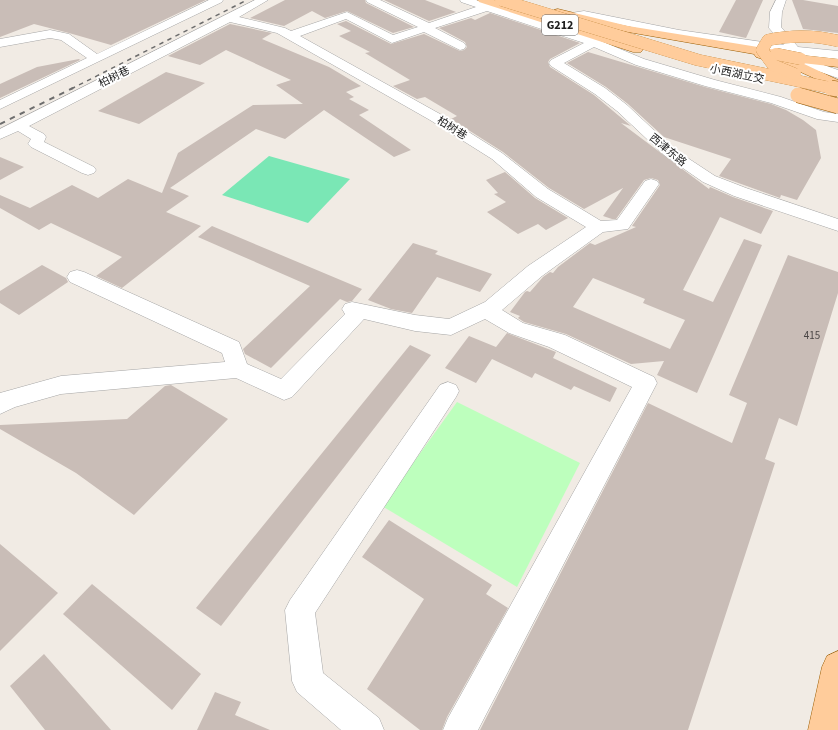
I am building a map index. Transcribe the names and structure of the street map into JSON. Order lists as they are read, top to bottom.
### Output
{
  "streets": {
    "main road": ["G212", "小西湖立交"],
    "street": ["柏树巷", "西津东路"]
  },
  "crossings": [
    ["G212", "小西湖立交"]
  ],
  "house_numbers": ["415"]
}
